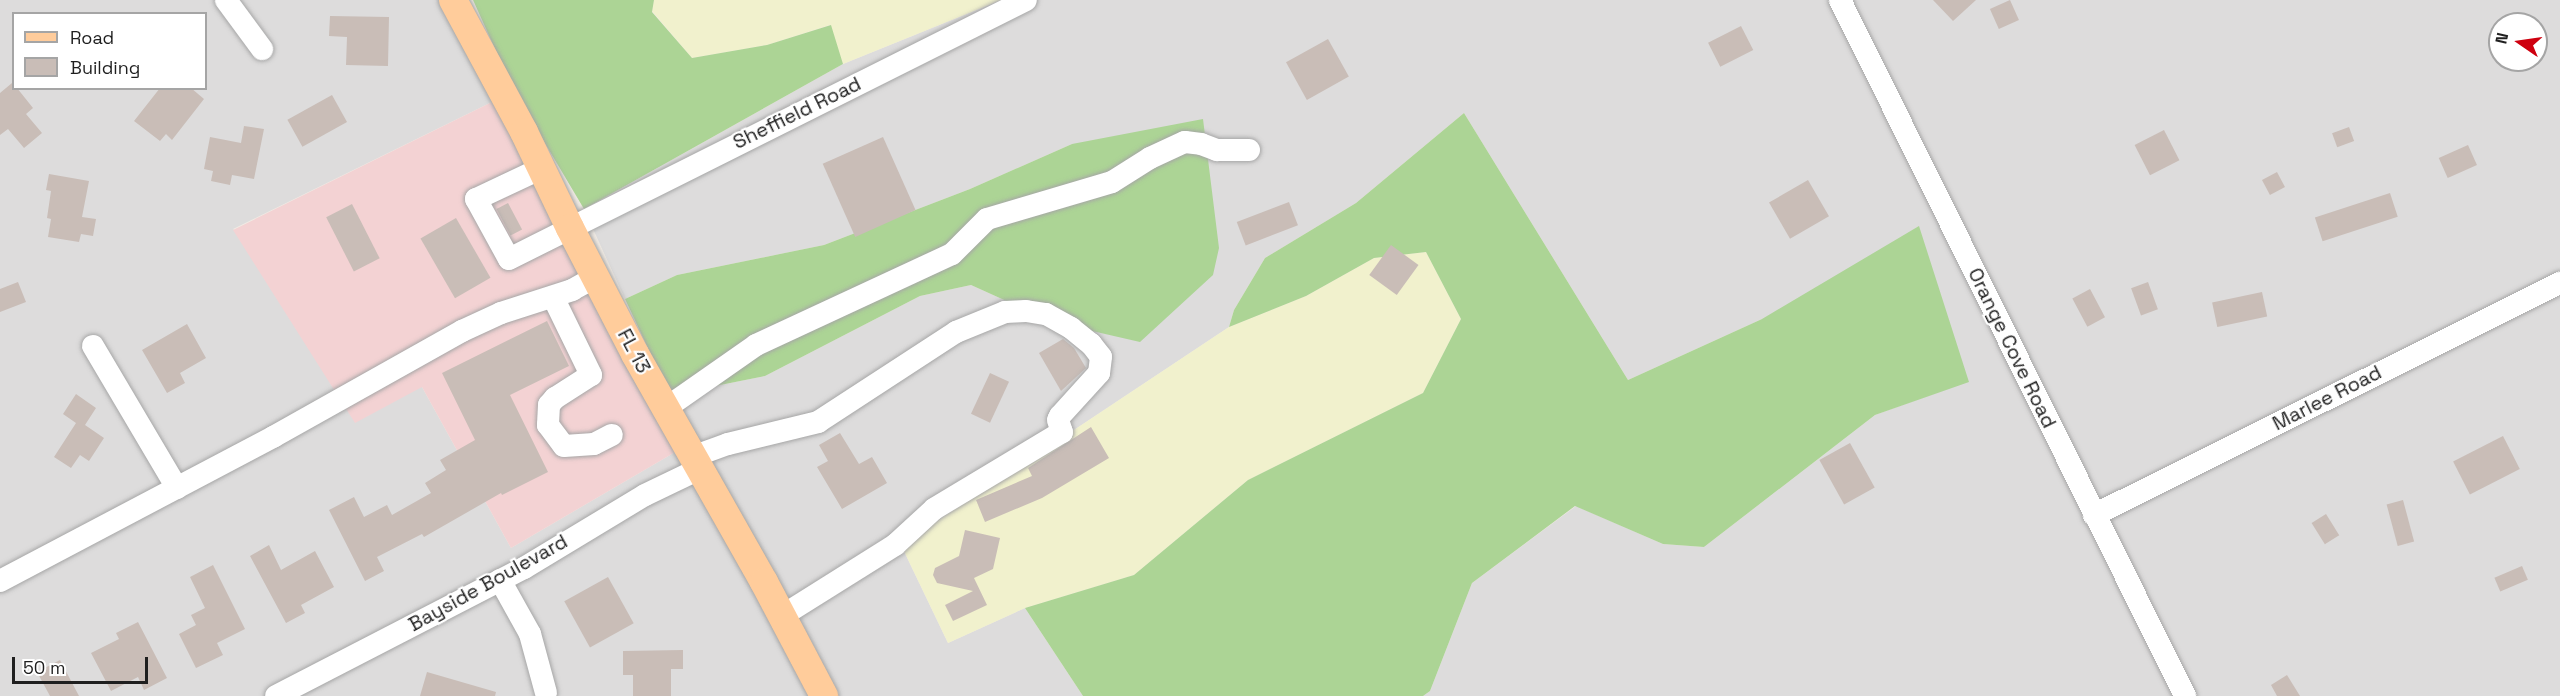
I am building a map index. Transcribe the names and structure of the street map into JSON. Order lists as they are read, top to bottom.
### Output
{
  "streets": {
    "main road": ["FL 13"],
    "street": [
      "Sheffield Road",
      "Orange Cove Road",
      "Marlee Road",
      "Bayside Boulevard"
    ]
  },
  "crossings": [
    ["Sheffield Road", "FL 13"],
    ["Orange Cove Road", "Marlee Road"],
    ["FL 13", "Bayside Boulevard"]
  ],
  "legend": ["Road", "Building"],
  "scale_bar": "50 m",
  "north": "left"
}
